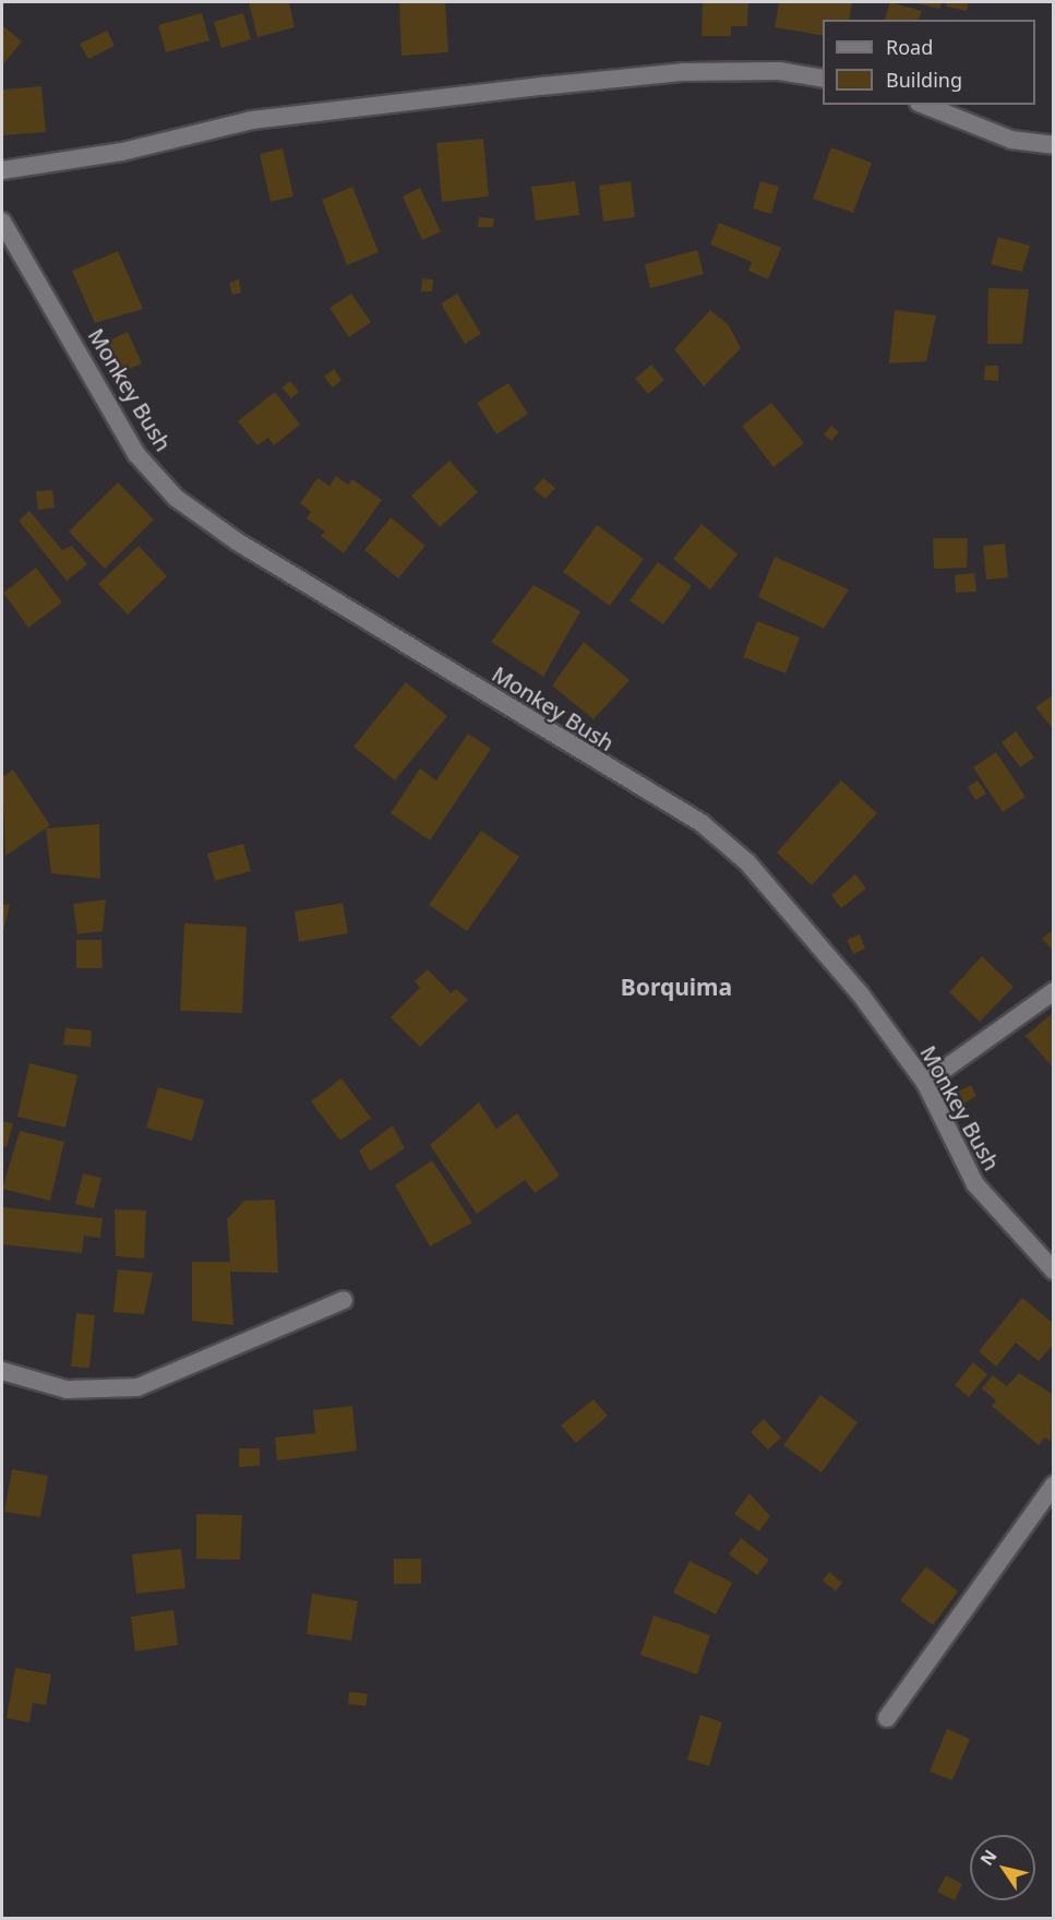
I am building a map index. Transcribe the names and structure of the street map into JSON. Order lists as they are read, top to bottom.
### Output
{
  "streets": {
    "street": ["Monkey Bush"]
  },
  "districts": ["Borquima"],
  "legend": ["Road", "Building"],
  "north": "top left"
}
